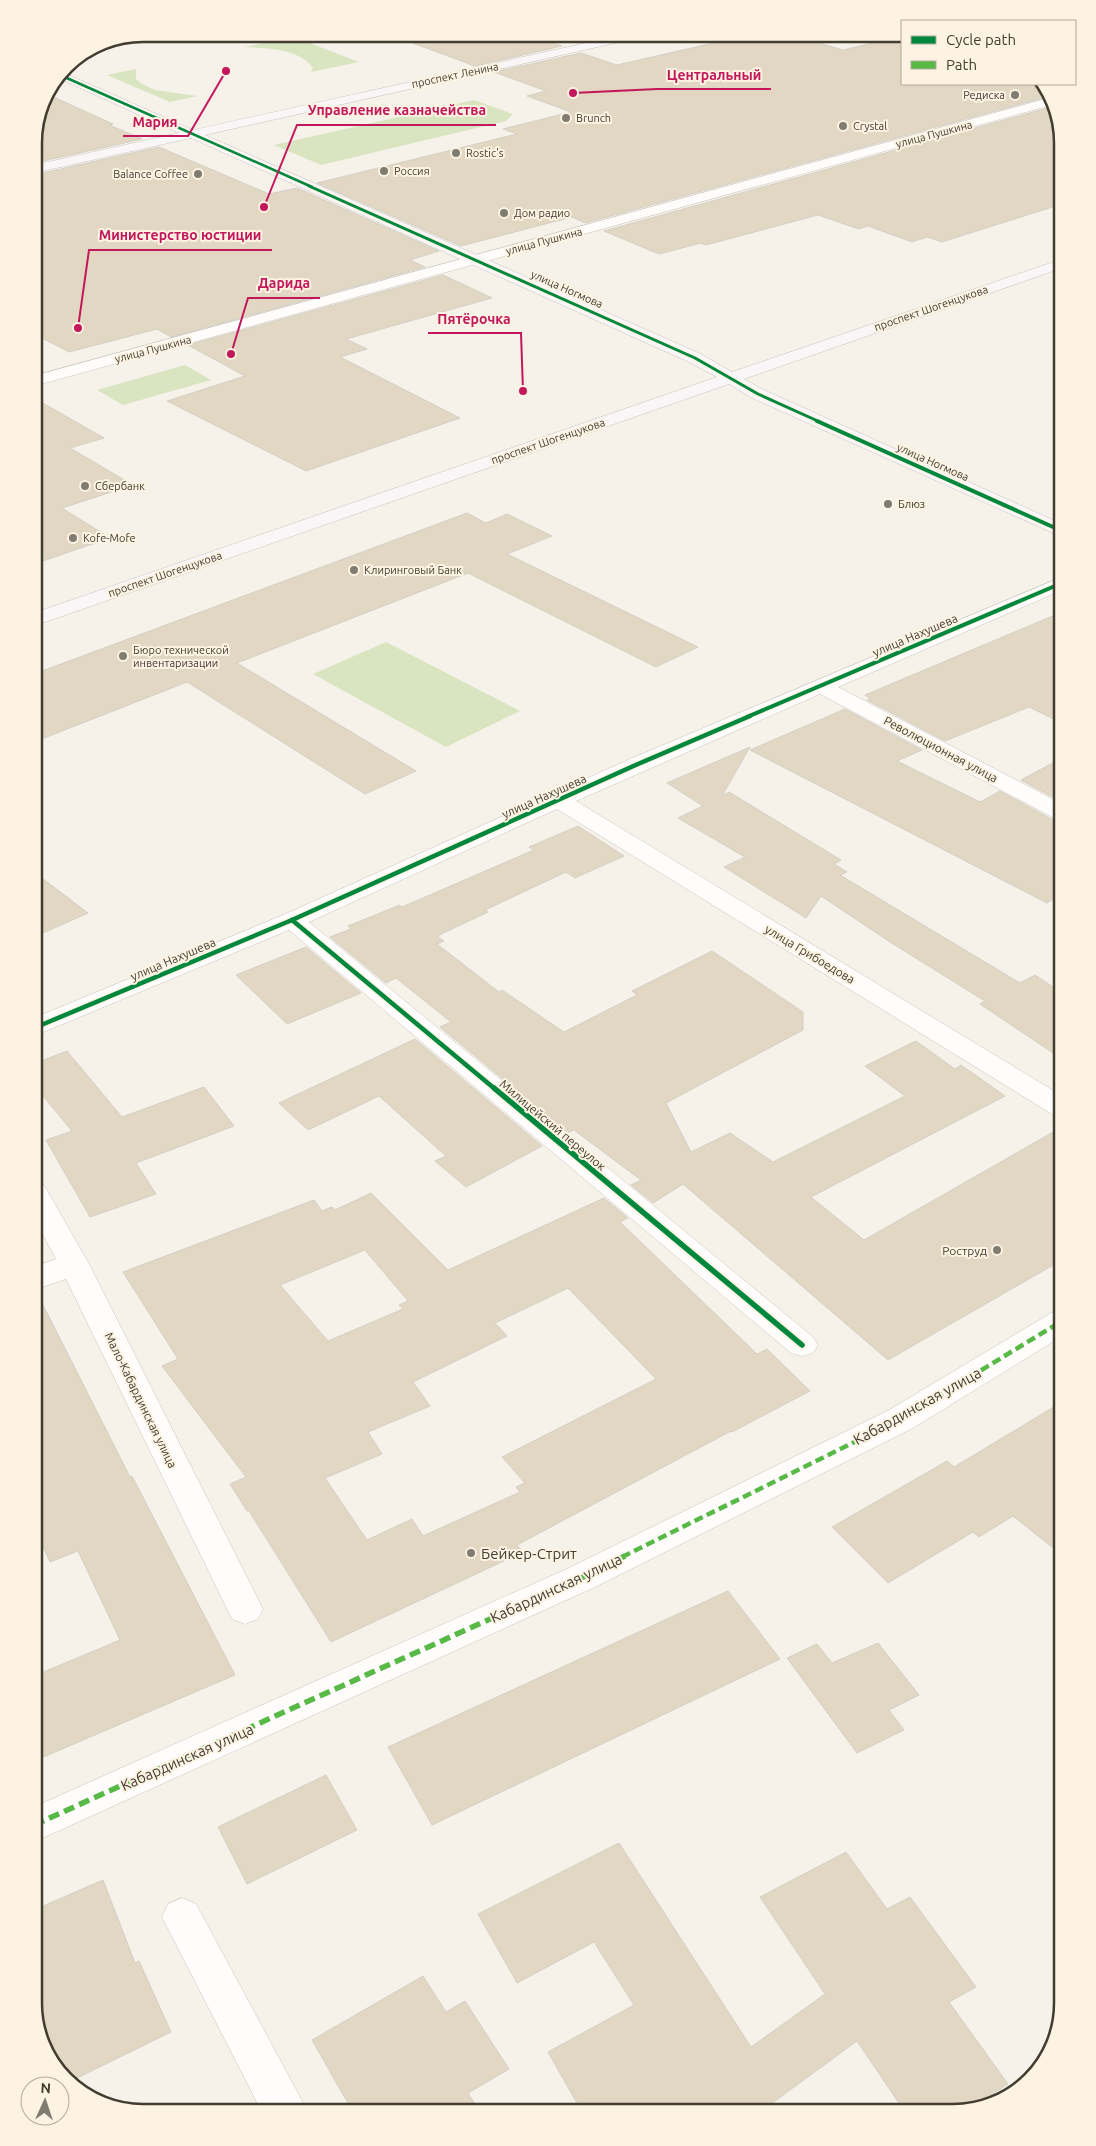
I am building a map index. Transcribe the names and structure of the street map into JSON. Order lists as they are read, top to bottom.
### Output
{
  "streets": {
    "main road": ["проспект Ленина", "улица Ногмова", "проспект Шогенцукова"],
    "street": [
      "улица Пушкина",
      "улица Нахушева",
      "Революционная улица",
      "улица Грибоедова",
      "Милицейский переулок",
      "Мало-Кабардинская улица",
      "Кабардинская улица"
    ]
  },
  "crossings": [
    ["проспект Ленина", "улица Ногмова"],
    ["улица Пушкина", "улица Ногмова"],
    ["улица Ногмова", "проспект Шогенцукова"],
    ["улица Нахушева", "Революционная улица"],
    ["улица Нахушева", "улица Грибоедова"],
    ["улица Нахушева", "Милицейский переулок"]
  ],
  "places": [
    "Мария",
    "Центральный",
    "Редиска",
    "Brunch",
    "Crystal",
    "Rostic's",
    "Россия",
    "Balance Coffee",
    "Управление казначейства",
    "Дом радио",
    "Министерство юстиции",
    "Дарида",
    "Пятёрочка",
    "Сбербанк",
    "Блюз",
    "Kofe-Mofe",
    "Клиринговый Банк",
    "Бюро технической инвентаризации",
    "Роструд",
    "Бейкер-Стрит"
  ],
  "legend": ["Cycle path", "Path"],
  "north": "top"
}
